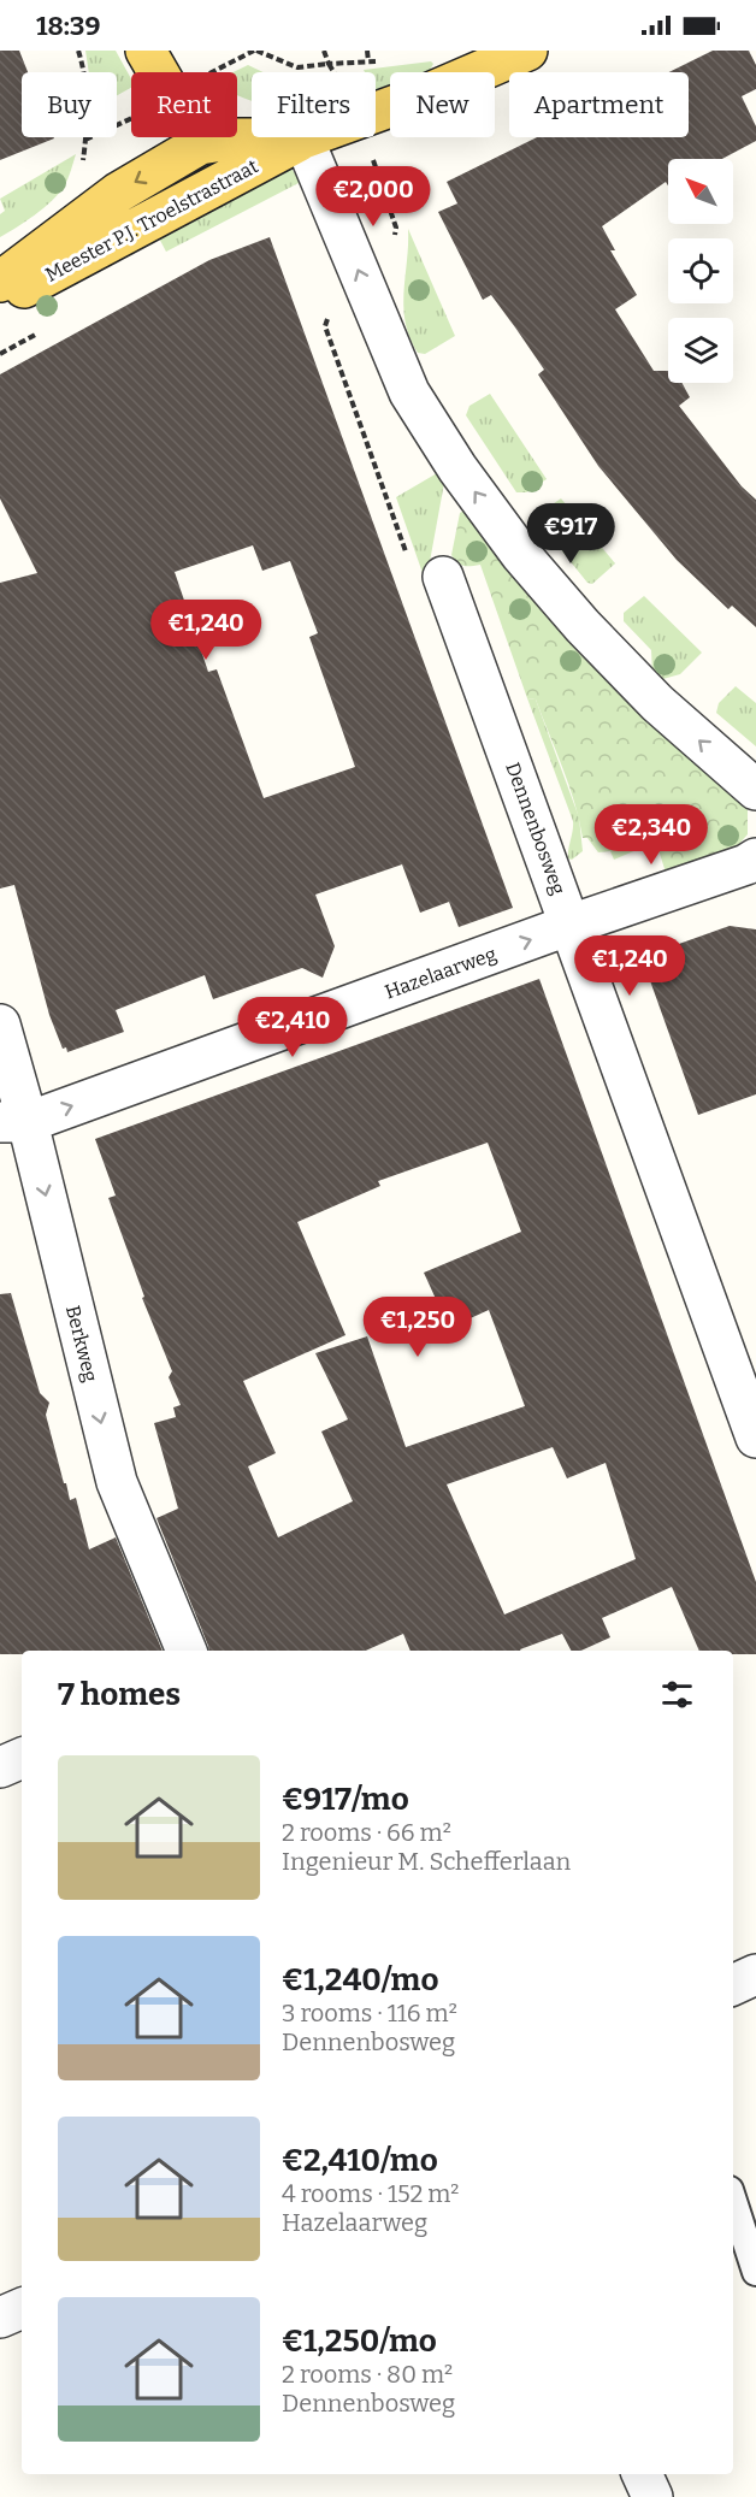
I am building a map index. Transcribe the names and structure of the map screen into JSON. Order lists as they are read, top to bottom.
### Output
{
  "streets": {
    "main road": ["Meester P.J. Troelstrastraat"],
    "street": ["Dennenbosweg", "Hazelaarweg", "Berkweg"]
  },
  "crossings": [
    ["Dennenbosweg", "Hazelaarweg"],
    ["Hazelaarweg", "Berkweg"]
  ],
  "one_way": ["Hazelaarweg", "Berkweg"],
  "north": "top left",
  "page": {
    "status": "18:39",
    "chip": [
      "Buy",
      "Rent",
      "Filters",
      "New",
      "Apartment"
    ],
    "price": [
      "€2,000",
      "€917",
      "€1,240",
      "€2,340",
      "€1,240",
      "€2,410",
      "€1,250"
    ],
    "heading": "7 homes",
    "list": [
      {
        "name": "€917/mo",
        "note": "2 rooms · 66 m² · Ingenieur M. Schefferlaan"
      },
      {
        "name": "€1,240/mo",
        "note": "3 rooms · 116 m² · Dennenbosweg"
      },
      {
        "name": "€2,410/mo",
        "note": "4 rooms · 152 m² · Hazelaarweg"
      },
      {
        "name": "€1,250/mo",
        "note": "2 rooms · 80 m² · Dennenbosweg"
      }
    ]
  }
}
